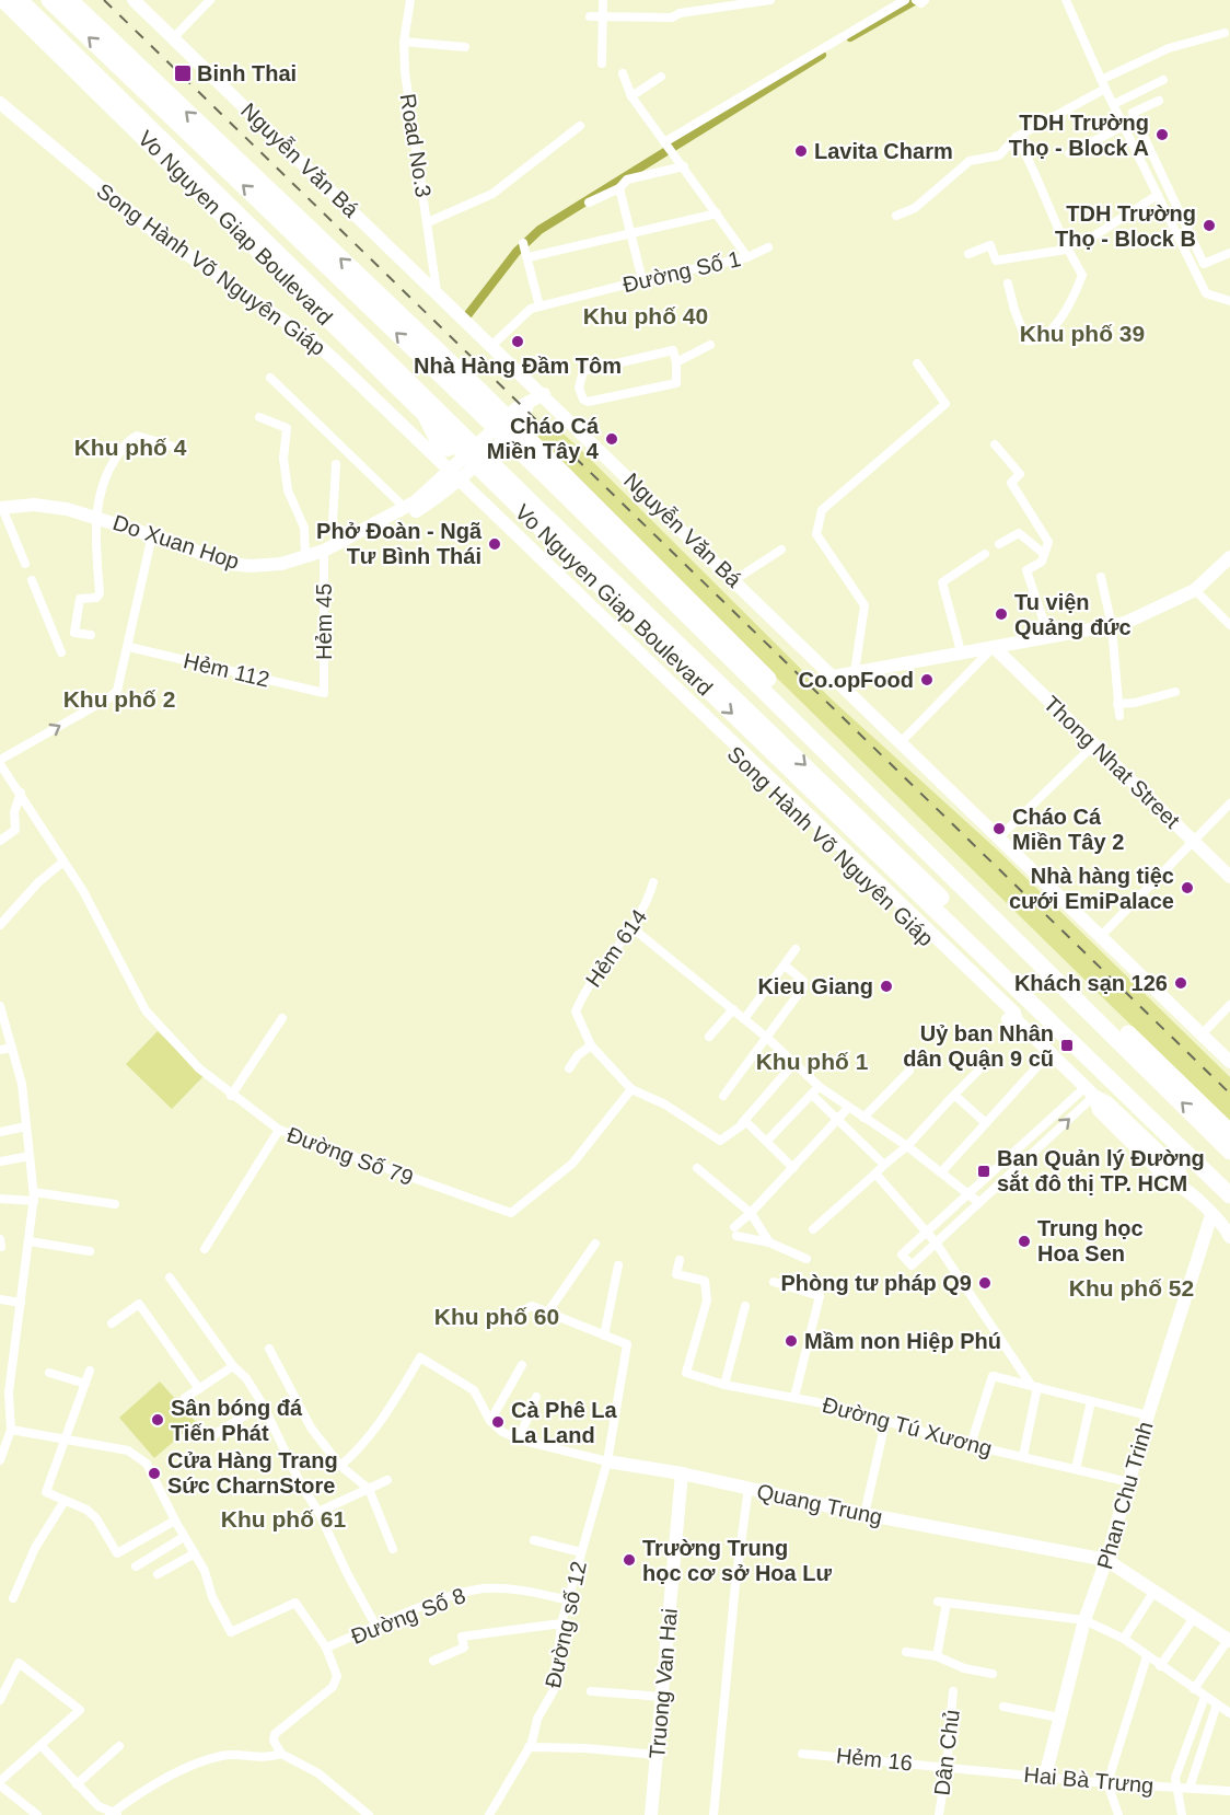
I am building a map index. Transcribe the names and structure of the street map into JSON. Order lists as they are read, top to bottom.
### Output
{
  "streets": {
    "highway": ["Vo Nguyen Giap Boulevard"],
    "main road": [
      "Nguyễn Văn Bá",
      "Song Hành Võ Nguyên Giáp",
      "Do Xuan Hop",
      "Thong Nhat Street",
      "Phan Chu Trinh",
      "Quang Trung",
      "Truong Van Hai"
    ],
    "street": [
      "Road No.3",
      "Đường Số 1",
      "Hẻm 45",
      "Hẻm 112",
      "Hẻm 614",
      "Đường Số 79",
      "Đường Tú Xương",
      "Đường Số 8",
      "Đường số 12",
      "Dân Chủ",
      "Hẻm 16",
      "Hai Bà Trưng"
    ]
  },
  "crossings": [
    ["Road No.3", "Nguyễn Văn Bá"],
    ["Nguyễn Văn Bá", "Đường Số 1"],
    ["Nguyễn Văn Bá", "Do Xuan Hop"],
    ["Vo Nguyen Giap Boulevard", "Do Xuan Hop"],
    ["Song Hành Võ Nguyên Giáp", "Do Xuan Hop"],
    ["Song Hành Võ Nguyên Giáp", "Phan Chu Trinh"],
    ["Do Xuan Hop", "Hẻm 45"],
    ["Hẻm 45", "Hẻm 112"],
    ["Đường Tú Xương", "Phan Chu Trinh"],
    ["Phan Chu Trinh", "Quang Trung"],
    ["Phan Chu Trinh", "Hai Bà Trưng"],
    ["Quang Trung", "Đường số 12"],
    ["Quang Trung", "Truong Van Hai"],
    ["Đường Số 8", "Đường số 12"],
    ["Dân Chủ", "Hẻm 16"],
    ["Dân Chủ", "Hai Bà Trưng"],
    ["Hẻm 16", "Hai Bà Trưng"]
  ],
  "districts": [
    "Khu phố 40",
    "Khu phố 39",
    "Khu phố 4",
    "Khu phố 2",
    "Khu phố 1",
    "Khu phố 52",
    "Khu phố 60",
    "Khu phố 61"
  ],
  "places": {
    "transit": ["Binh Thai", "Uỷ ban Nhân dân Quận 9 cũ", "Ban Quản lý Đường sắt đô thị TP. HCM"],
    "other": [
      "TDH Trường Thọ - Block A",
      "Lavita Charm",
      "TDH Trường Thọ - Block B",
      "Nhà Hàng Đầm Tôm",
      "Cháo Cá Miền Tây 4",
      "Phở Đoàn - Ngã Tư Bình Thái",
      "Tu viện Quảng đức",
      "Co.opFood",
      "Cháo Cá Miền Tây 2",
      "Nhà hàng tiệc cưới EmiPalace",
      "Khách sạn 126",
      "Kieu Giang",
      "Trung học Hoa Sen",
      "Phòng tư pháp Q9",
      "Mầm non Hiệp Phú",
      "Sân bóng đá Tiến Phát",
      "Cà Phê La La Land",
      "Cửa Hàng Trang Sức CharnStore",
      "Trường Trung học cơ sở Hoa Lư"
    ]
  }
}
